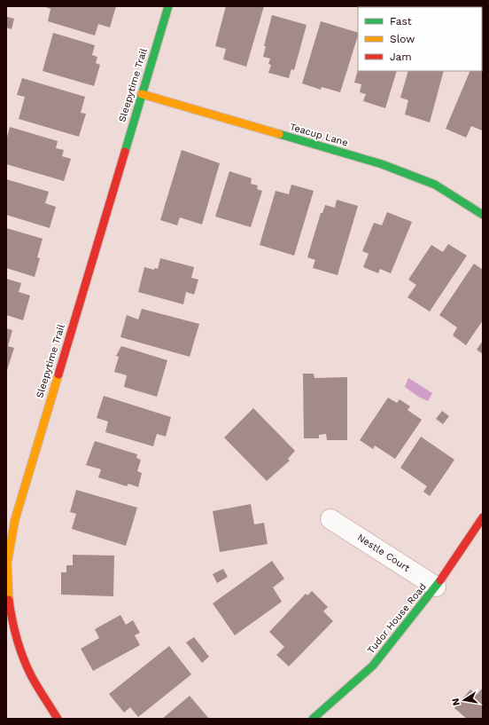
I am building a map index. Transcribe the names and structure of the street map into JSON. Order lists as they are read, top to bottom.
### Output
{
  "streets": {
    "street": [
      "Sleepytime Trail",
      "Teacup Lane",
      "Nestle Court",
      "Tudor House Road"
    ]
  },
  "crossings": [
    ["Sleepytime Trail", "Teacup Lane"],
    ["Nestle Court", "Tudor House Road"]
  ],
  "legend": ["Fast", "Slow", "Jam"],
  "north": "left"
}
